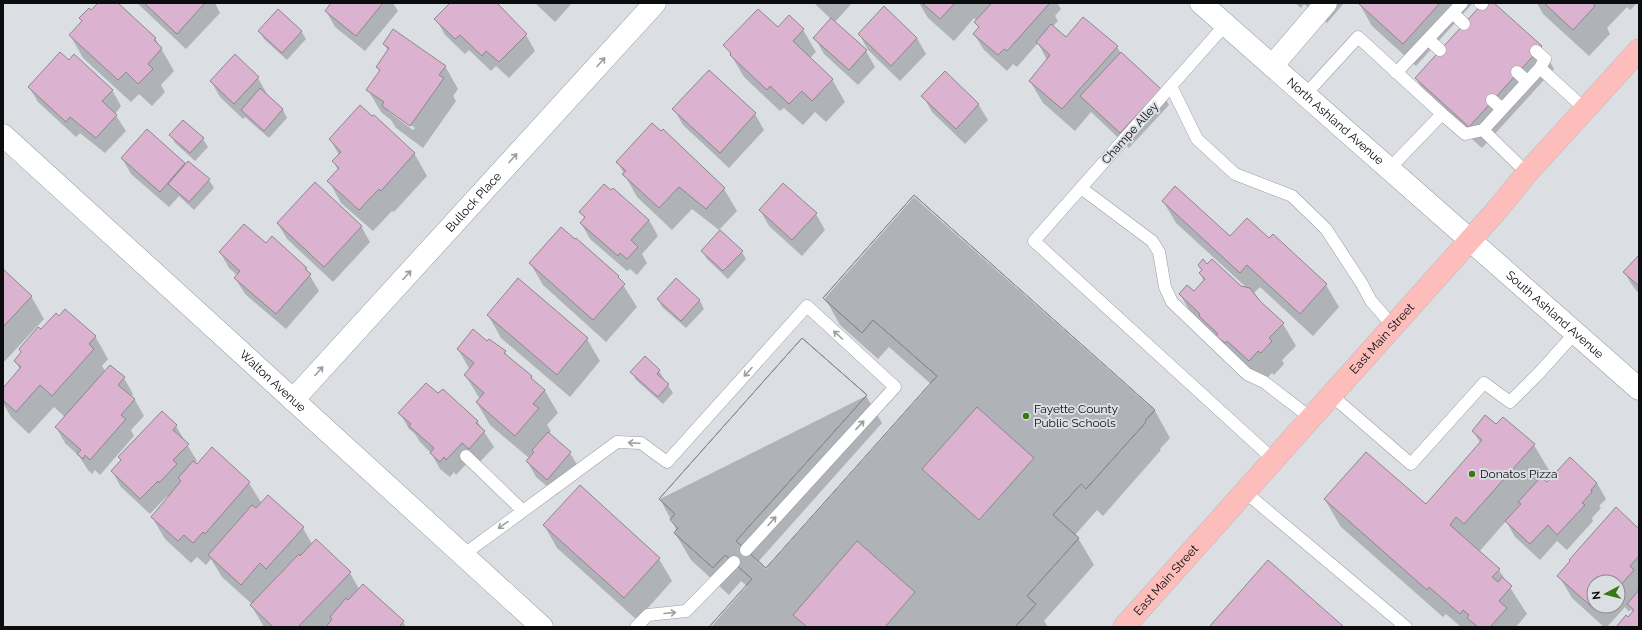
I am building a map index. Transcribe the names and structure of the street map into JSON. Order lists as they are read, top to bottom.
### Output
{
  "streets": {
    "main road": ["East Main Street"],
    "street": [
      "North Ashland Avenue",
      "Bullock Place",
      "South Ashland Avenue",
      "Walton Avenue"
    ],
    "lane": ["Champe Alley"]
  },
  "crossings": [
    ["North Ashland Avenue", "Champe Alley"],
    ["North Ashland Avenue", "South Ashland Avenue"],
    ["North Ashland Avenue", "East Main Street"],
    ["Champe Alley", "East Main Street"],
    ["Bullock Place", "Walton Avenue"],
    ["South Ashland Avenue", "East Main Street"]
  ],
  "one_way": ["Bullock Place"],
  "places": ["Fayette County Public Schools", "Donatos Pizza"],
  "north": "left"
}
